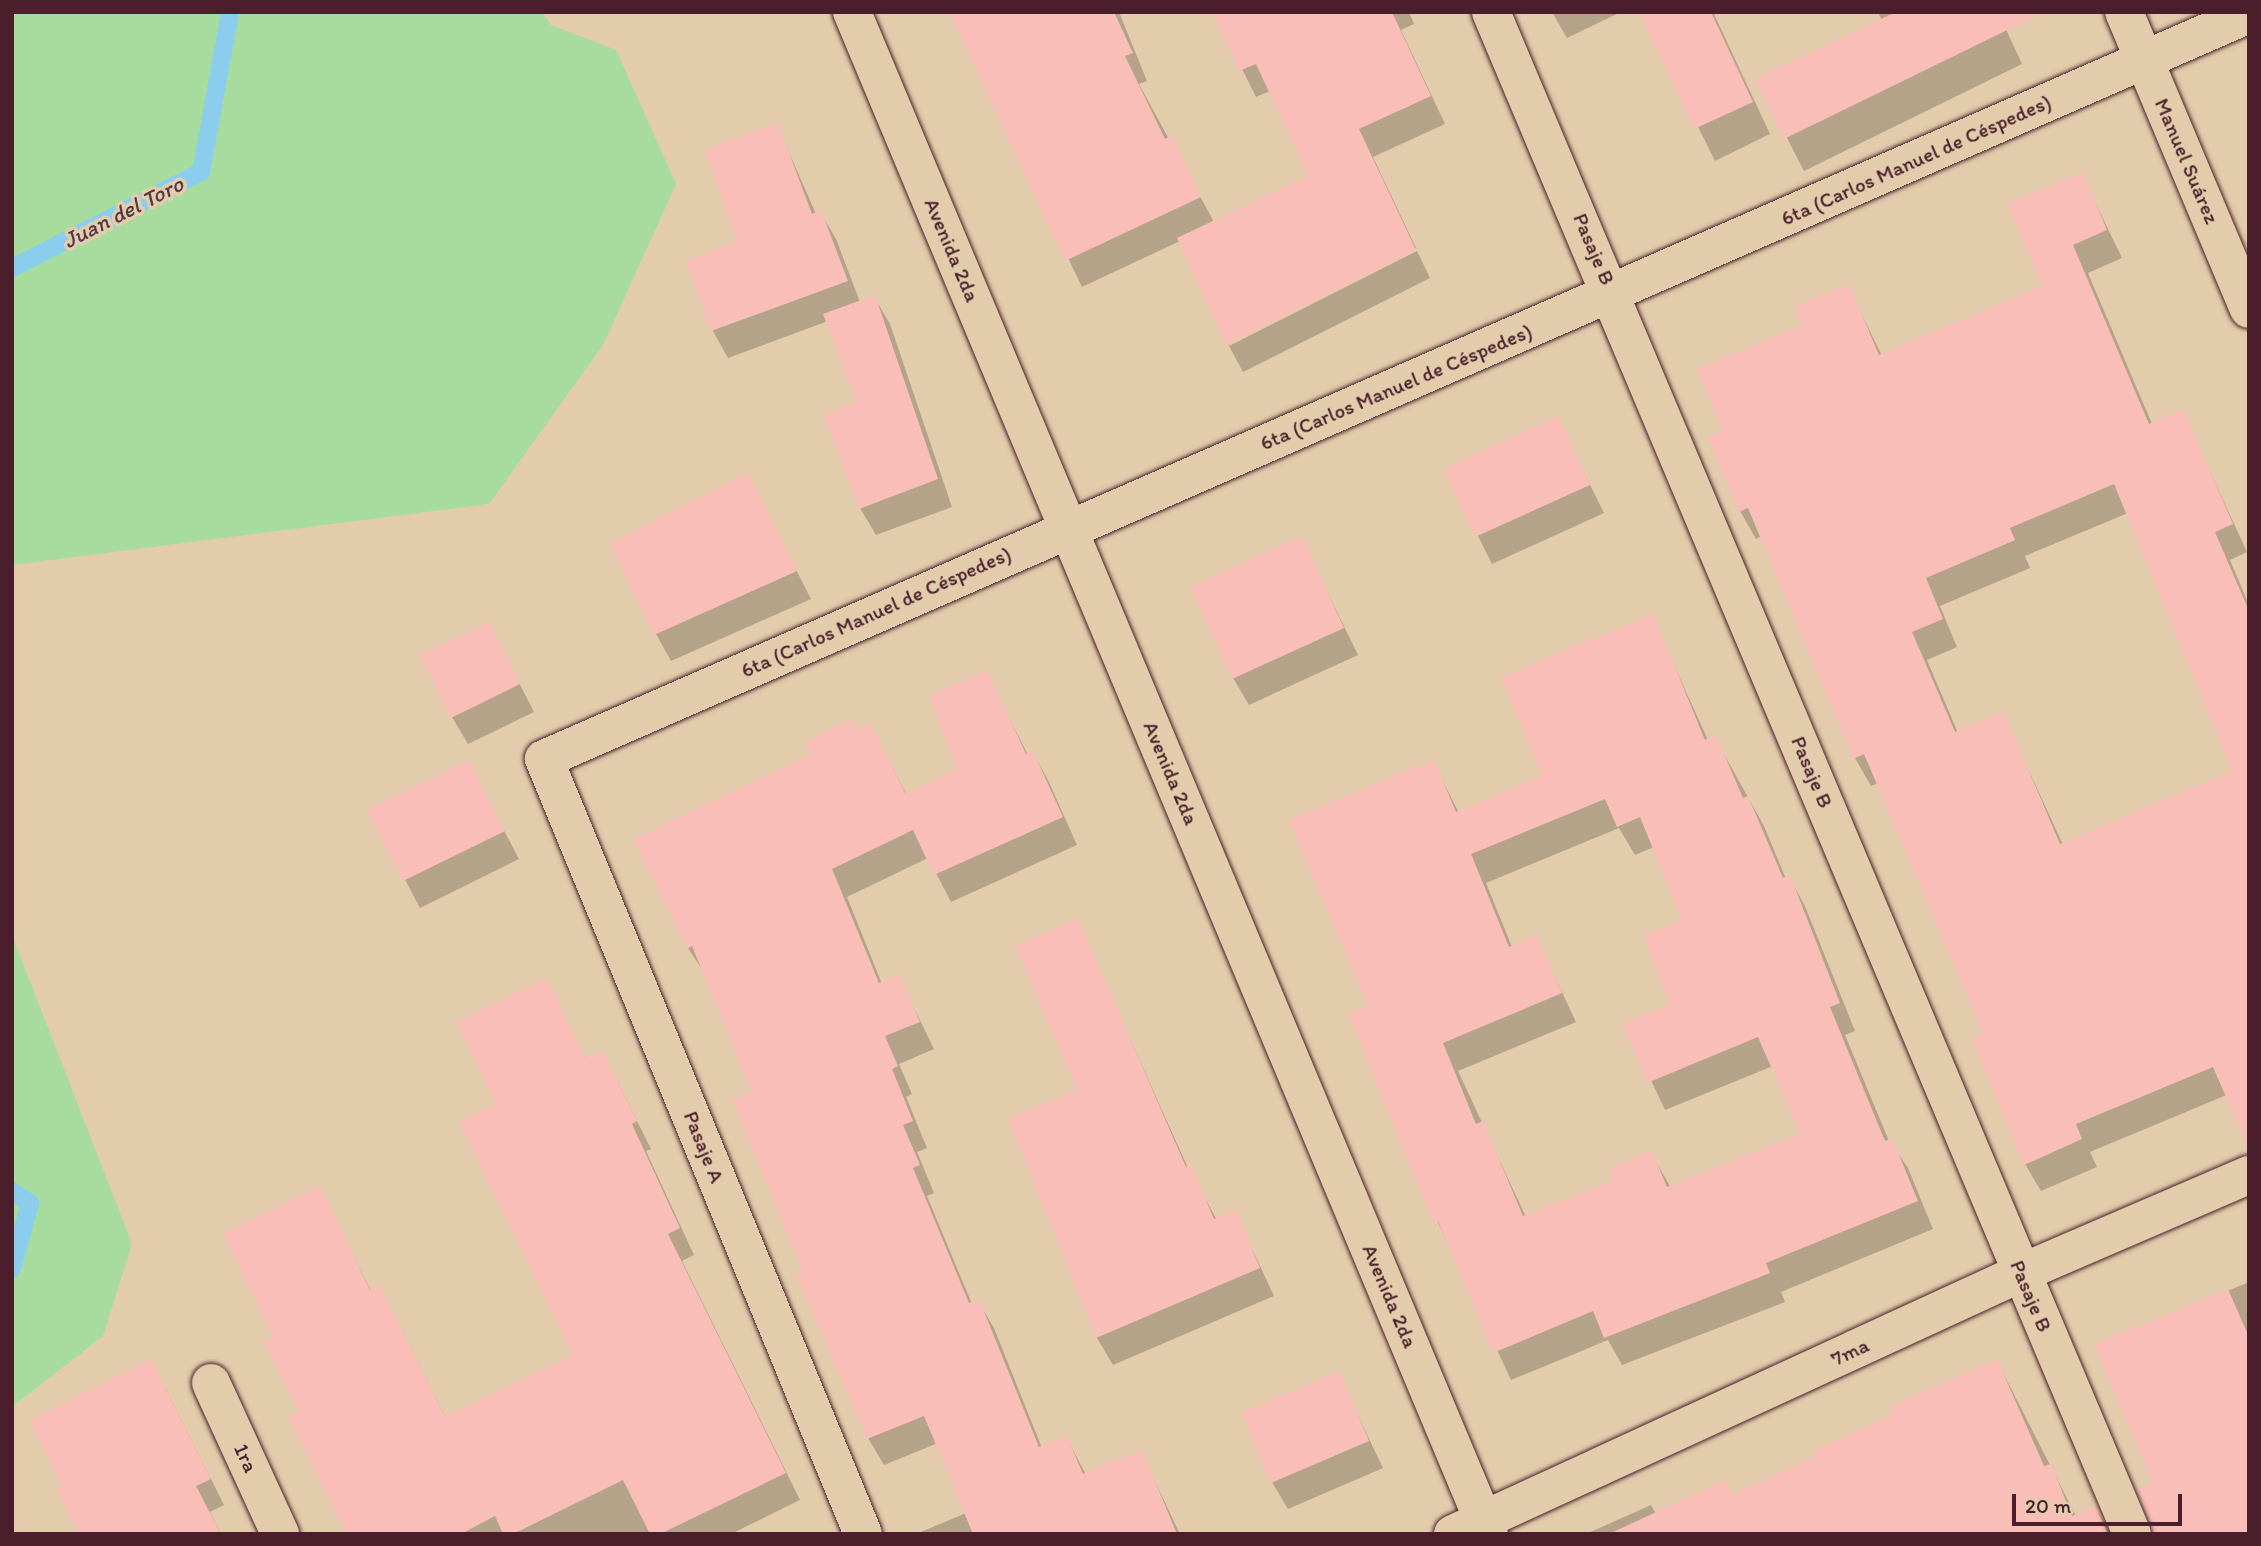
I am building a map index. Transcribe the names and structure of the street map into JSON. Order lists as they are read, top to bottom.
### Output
{
  "streets": {
    "street": [
      "6ta (Carlos Manuel de Céspedes)",
      "Manuel Suárez",
      "Pasaje B",
      "Avenida 2da",
      "Pasaje A",
      "7ma",
      "1ra"
    ]
  },
  "crossings": [
    ["6ta (Carlos Manuel de Céspedes)", "Manuel Suárez"],
    ["6ta (Carlos Manuel de Céspedes)", "Pasaje B"],
    ["6ta (Carlos Manuel de Céspedes)", "Avenida 2da"],
    ["6ta (Carlos Manuel de Céspedes)", "Pasaje A"],
    ["Pasaje B", "7ma"],
    ["Avenida 2da", "7ma"]
  ],
  "water": ["Juan del Toro"],
  "scale_bar": "20 m"
}
